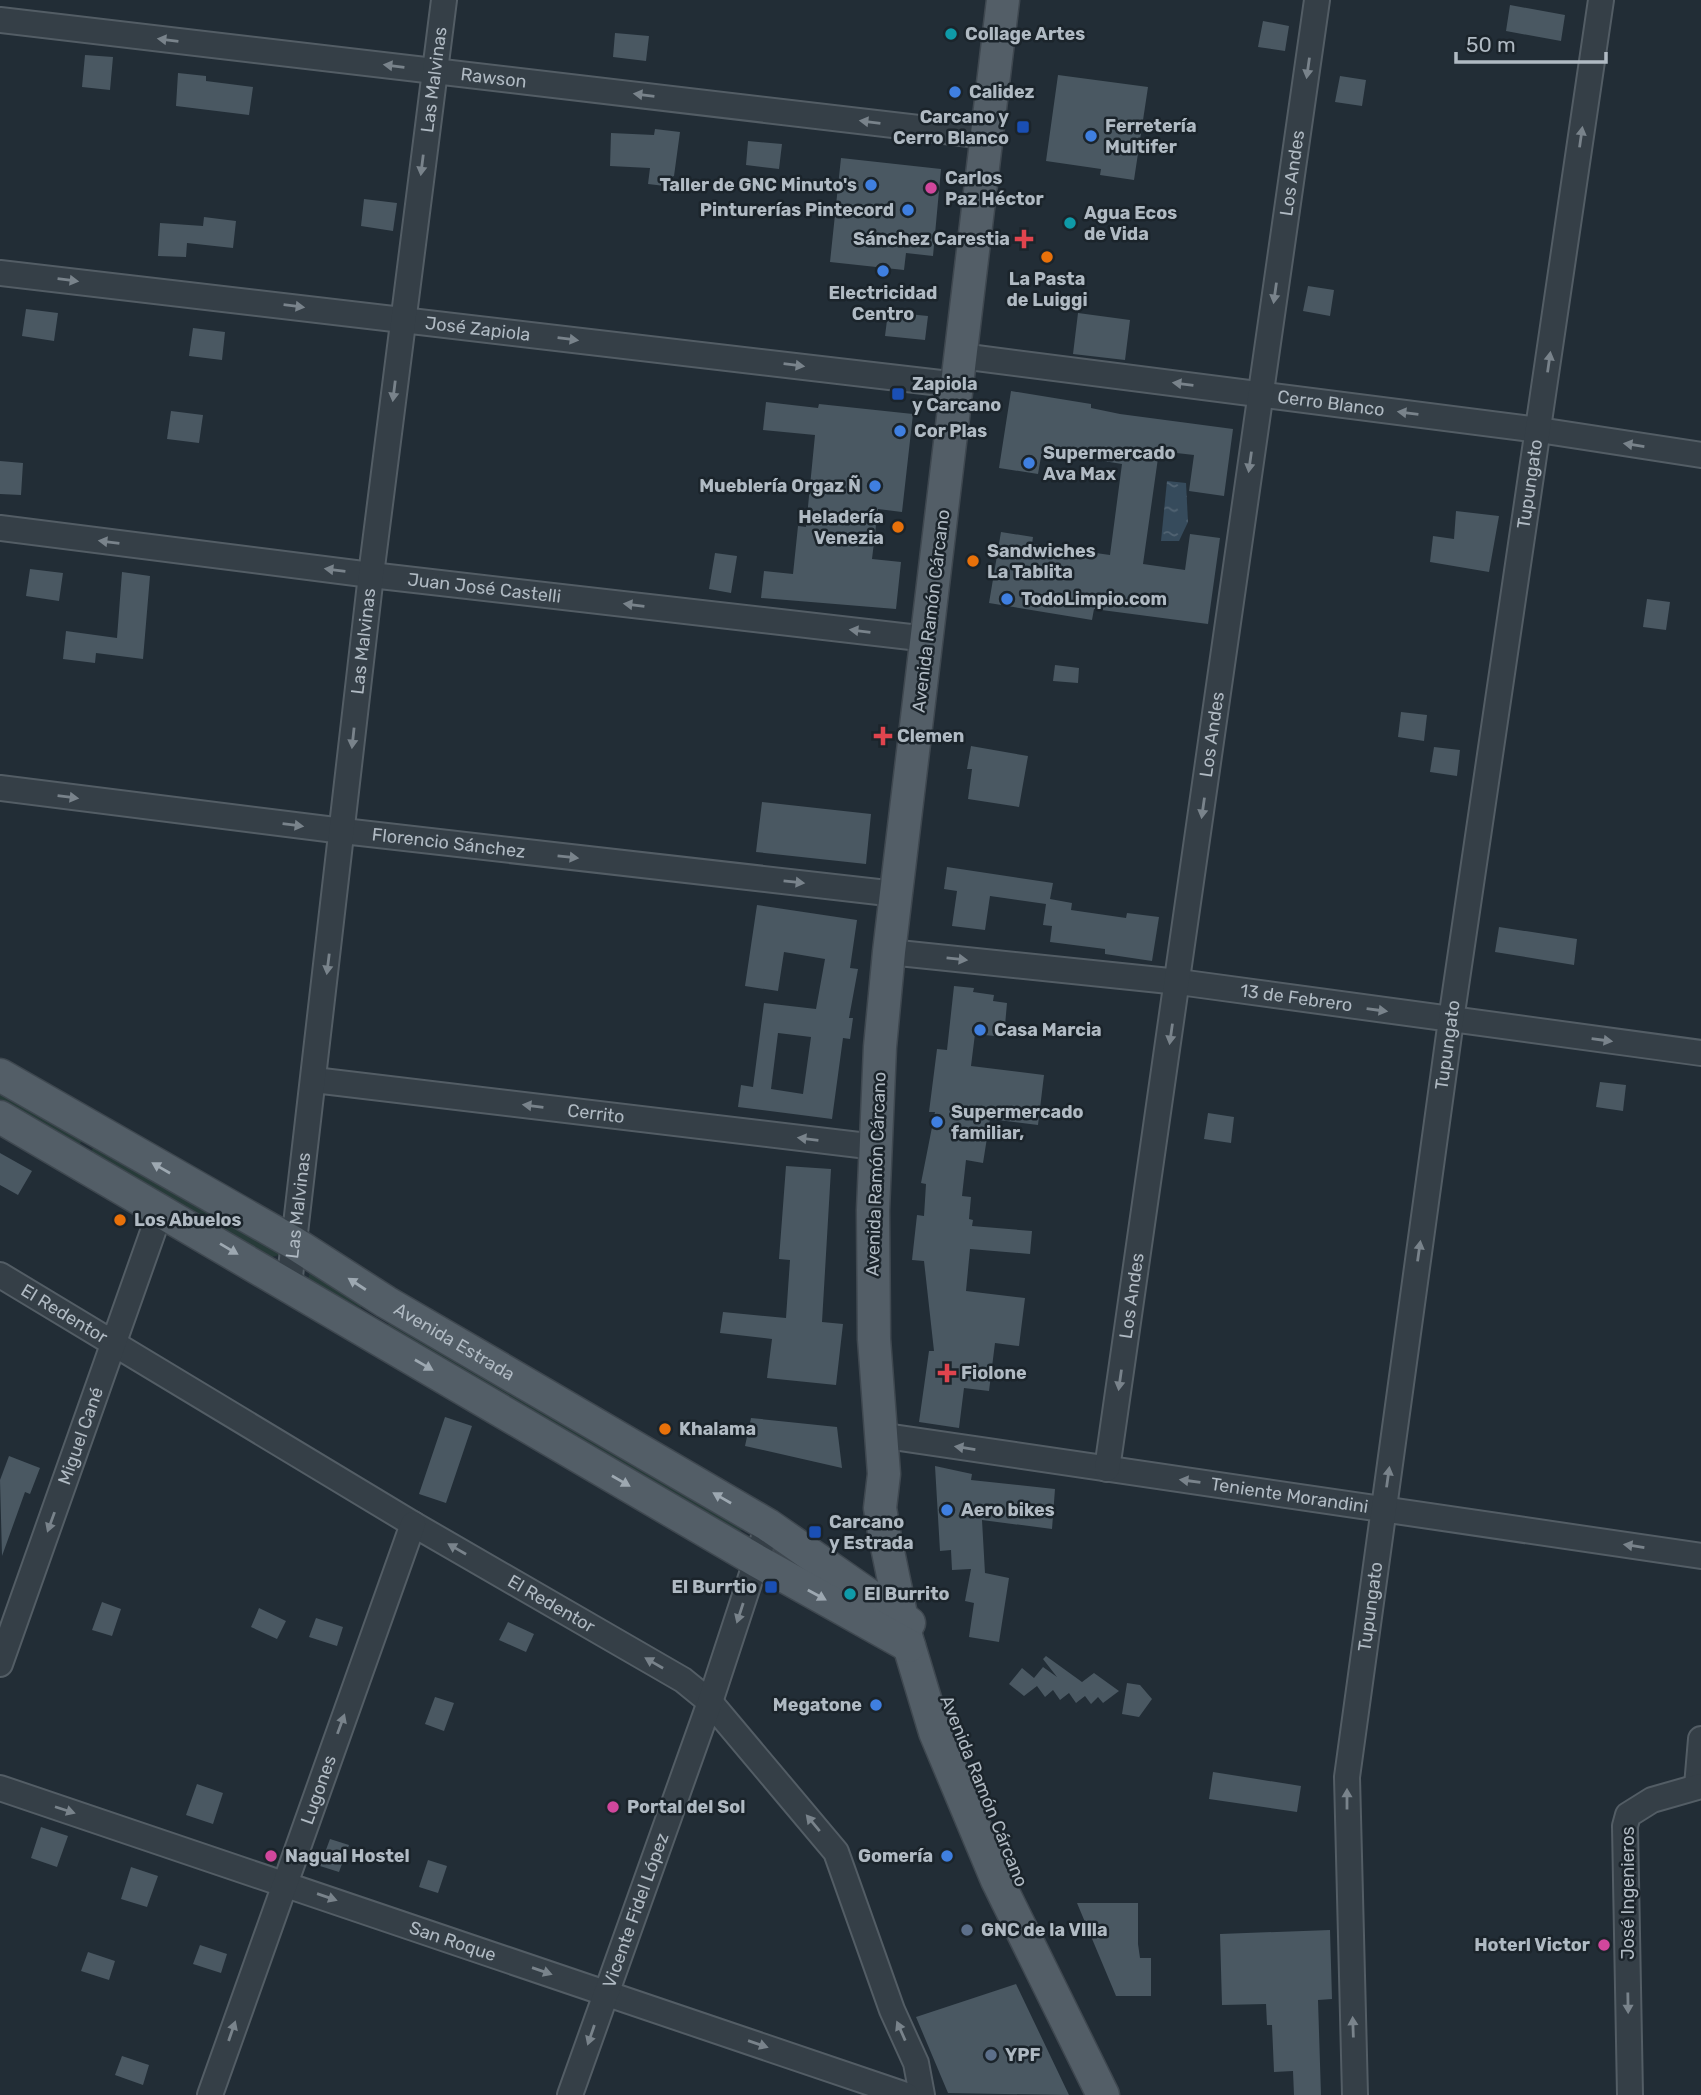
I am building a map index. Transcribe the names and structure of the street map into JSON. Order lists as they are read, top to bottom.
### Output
{
  "streets": {
    "main road": ["Avenida Ramón Cárcano", "Avenida Estrada"],
    "street": [
      "Rawson",
      "Las Malvinas",
      "Los Andes",
      "José Zapiola",
      "Cerro Blanco",
      "Tupungato",
      "Juan José Castelli",
      "Florencio Sánchez",
      "13 de Febrero",
      "Cerrito",
      "El Redentor",
      "Miguel Cané",
      "Teniente Morandini",
      "Lugones",
      "José Ingenieros",
      "Vicente Fidel López",
      "San Roque"
    ]
  },
  "crossings": [
    ["Rawson", "Las Malvinas"],
    ["Rawson", "Avenida Ramón Cárcano"],
    ["Las Malvinas", "José Zapiola"],
    ["Las Malvinas", "Juan José Castelli"],
    ["Las Malvinas", "Florencio Sánchez"],
    ["Las Malvinas", "Cerrito"],
    ["Las Malvinas", "Avenida Estrada"],
    ["Los Andes", "Cerro Blanco"],
    ["Los Andes", "13 de Febrero"],
    ["Los Andes", "Teniente Morandini"],
    ["José Zapiola", "Cerro Blanco"],
    ["José Zapiola", "Avenida Ramón Cárcano"],
    ["Cerro Blanco", "Tupungato"],
    ["Cerro Blanco", "Avenida Ramón Cárcano"],
    ["Tupungato", "13 de Febrero"],
    ["Tupungato", "Teniente Morandini"],
    ["Juan José Castelli", "Avenida Ramón Cárcano"],
    ["Avenida Ramón Cárcano", "Florencio Sánchez"],
    ["Avenida Ramón Cárcano", "13 de Febrero"],
    ["Avenida Ramón Cárcano", "Cerrito"],
    ["Avenida Ramón Cárcano", "Avenida Estrada"],
    ["Avenida Ramón Cárcano", "Teniente Morandini"],
    ["El Redentor", "Miguel Cané"],
    ["El Redentor", "Lugones"],
    ["El Redentor", "Vicente Fidel López"],
    ["Avenida Estrada", "Miguel Cané"],
    ["Avenida Estrada", "Vicente Fidel López"],
    ["Lugones", "San Roque"],
    ["Vicente Fidel López", "San Roque"]
  ],
  "one_way": [
    "Rawson",
    "Las Malvinas",
    "Los Andes",
    "José Zapiola",
    "Cerro Blanco",
    "Tupungato",
    "Juan José Castelli",
    "Florencio Sánchez",
    "13 de Febrero",
    "Cerrito",
    "El Redentor",
    "Miguel Cané",
    "Teniente Morandini",
    "Lugones",
    "José Ingenieros",
    "Vicente Fidel López",
    "San Roque"
  ],
  "places": {
    "other": [
      "Collage Artes",
      "Calidez",
      "Ferretería Multifer",
      "Taller de GNC Minuto's",
      "Carlos Paz Héctor",
      "Pinturerías Pintecord",
      "Agua Ecos de Vida",
      "La Pasta de Luiggi",
      "Electricidad Centro",
      "Cor Plas",
      "Supermercado Ava Max",
      "Mueblería Orgaz Ñ",
      "Heladería Venezia",
      "Sandwiches La Tablita",
      "TodoLimpio.com",
      "Casa Marcia",
      "Supermercado familiar,",
      "Los Abuelos",
      "Khalama",
      "Aero bikes",
      "El Burrito",
      "Megatone",
      "Portal del Sol",
      "Nagual Hostel",
      "Gomería",
      "GNC de la VIlla",
      "Hoterl Victor",
      "YPF"
    ],
    "transit": [
      "Carcano y Cerro Blanco",
      "Zapiola y Carcano",
      "Carcano y Estrada",
      "El Burrtio"
    ],
    "health": ["Sánchez Carestia", "Clemen", "Fiolone"]
  },
  "scale_bar": "50 m"
}
